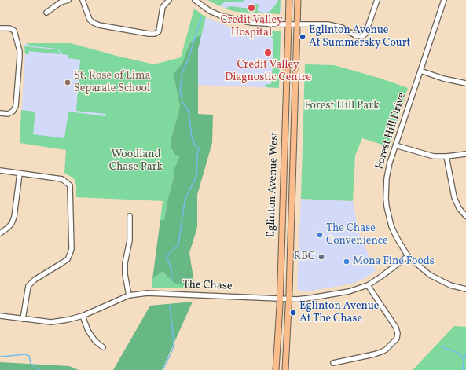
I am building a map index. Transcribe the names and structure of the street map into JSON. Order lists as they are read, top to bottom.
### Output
{
  "streets": {
    "main road": ["Eglinton Avenue West"],
    "street": ["Forest Hill Drive", "The Chase"]
  },
  "crossings": [
    ["Forest Hill Drive", "The Chase"],
    ["Eglinton Avenue West", "The Chase"]
  ],
  "parks": ["Forest Hill Park", "Woodland Chase Park"],
  "places": [
    "Credit Valley Hospital",
    "Eglinton Avenue At Summersky Court",
    "Credit Valley Diagnostic Centre",
    "St. Rose of Lima Separate School",
    "The Chase Convenience",
    "RBC",
    "Mona Fine Foods",
    "Eglinton Avenue At The Chase"
  ]
}
